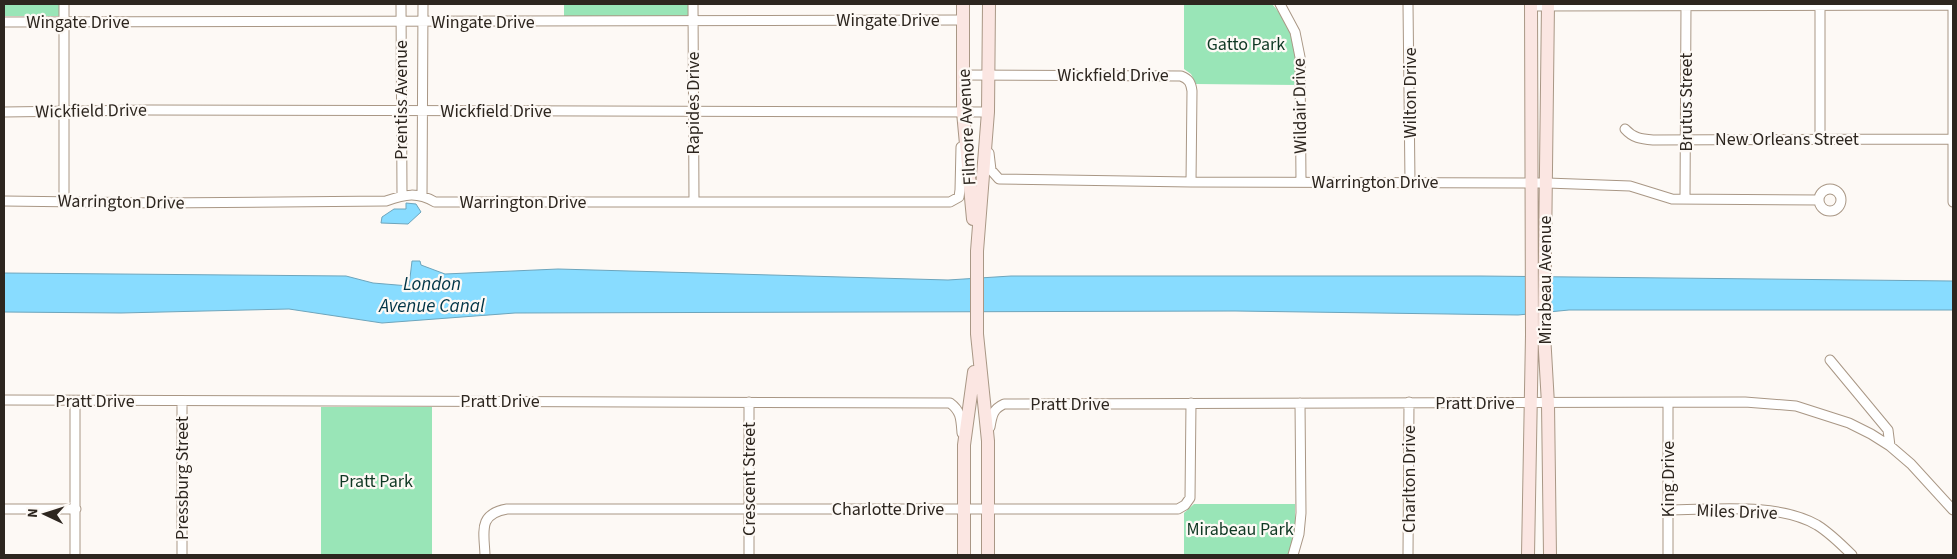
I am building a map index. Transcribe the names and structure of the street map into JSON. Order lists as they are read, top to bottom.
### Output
{
  "streets": {
    "street": [
      "Wingate Drive",
      "Wickfield Drive",
      "Wilton Drive",
      "Prentiss Avenue",
      "Brutus Street",
      "Rapides Drive",
      "Wildair Drive",
      "Filmore Avenue",
      "New Orleans Street",
      "Warrington Drive",
      "Mirabeau Avenue",
      "Pratt Drive",
      "Pressburg Street",
      "Crescent Street",
      "Charlton Drive",
      "King Drive",
      "Charlotte Drive",
      "Miles Drive"
    ]
  },
  "crossings": [
    ["Wingate Drive", "Prentiss Avenue"],
    ["Wingate Drive", "Rapides Drive"],
    ["Wingate Drive", "Filmore Avenue"],
    ["Wickfield Drive", "Prentiss Avenue"],
    ["Wickfield Drive", "Rapides Drive"],
    ["Wickfield Drive", "Filmore Avenue"],
    ["Wickfield Drive", "Warrington Drive"],
    ["Wilton Drive", "Warrington Drive"],
    ["Prentiss Avenue", "Warrington Drive"],
    ["Brutus Street", "New Orleans Street"],
    ["Brutus Street", "Warrington Drive"],
    ["Rapides Drive", "Warrington Drive"],
    ["Wildair Drive", "Warrington Drive"],
    ["Filmore Avenue", "Warrington Drive"],
    ["Filmore Avenue", "Pratt Drive"],
    ["Filmore Avenue", "Charlotte Drive"],
    ["Warrington Drive", "Mirabeau Avenue"],
    ["Mirabeau Avenue", "Pratt Drive"],
    ["Pratt Drive", "Pressburg Street"],
    ["Pratt Drive", "Crescent Street"],
    ["Pratt Drive", "Charlton Drive"],
    ["Pratt Drive", "King Drive"],
    ["Pratt Drive", "Charlotte Drive"],
    ["Crescent Street", "Charlotte Drive"],
    ["King Drive", "Miles Drive"]
  ],
  "water": ["London Avenue Canal"],
  "parks": ["Gatto Park", "Pratt Park", "Mirabeau Park"],
  "north": "left"
}
